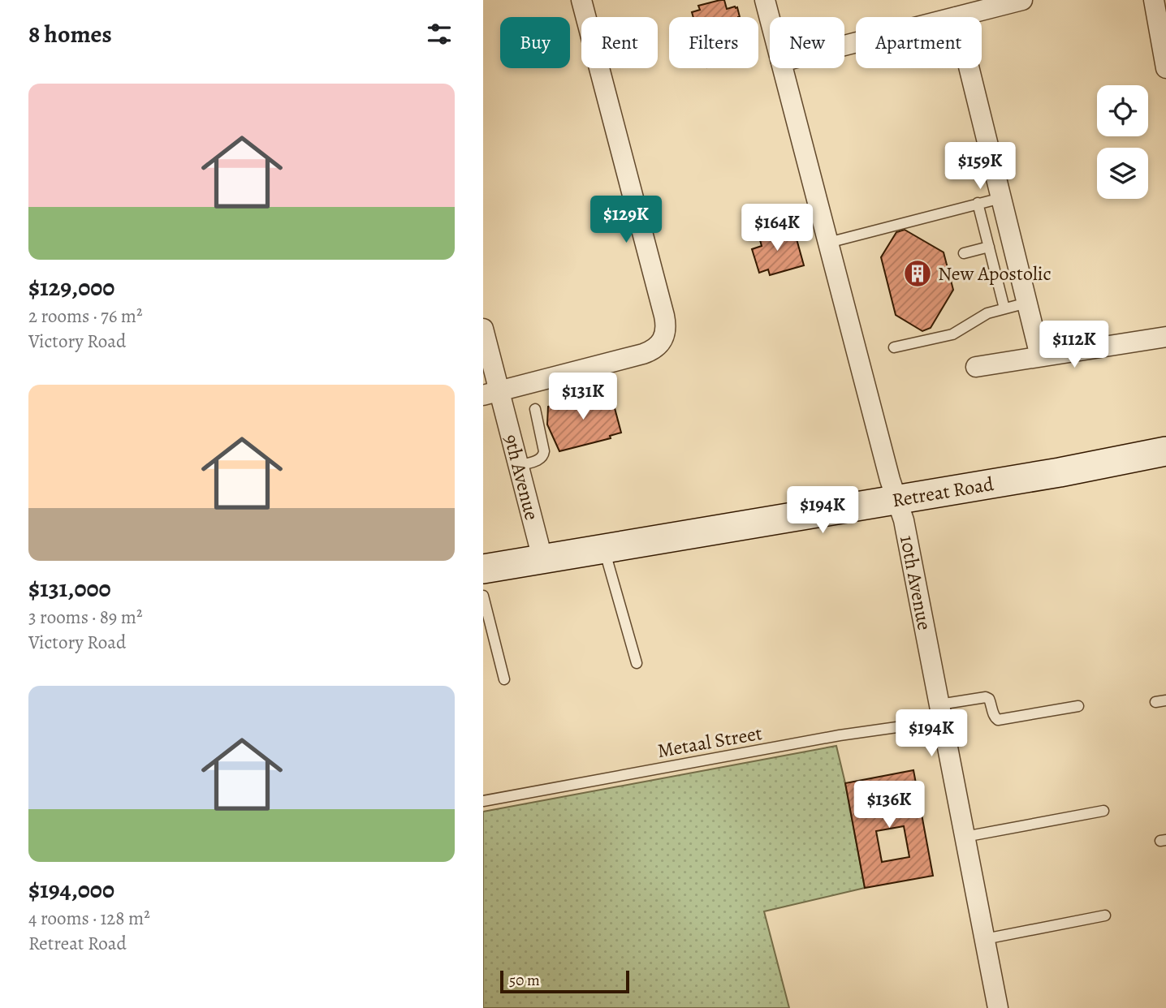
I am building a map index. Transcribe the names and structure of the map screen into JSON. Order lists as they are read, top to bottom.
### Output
{
  "streets": {
    "main road": ["Retreat Road"],
    "street": ["9th Avenue", "10th Avenue"],
    "lane": ["Metaal Street"]
  },
  "crossings": [
    ["9th Avenue", "Retreat Road"],
    ["Retreat Road", "10th Avenue"],
    ["10th Avenue", "Metaal Street"]
  ],
  "places": {
    "building": ["New Apostolic"]
  },
  "scale_bar": "50 m",
  "page": {
    "heading": "8 homes",
    "chip": [
      "Buy",
      "Rent",
      "Filters",
      "New",
      "Apartment"
    ],
    "list": [
      {
        "name": "$129,000",
        "note": "2 rooms · 76 m² · Victory Road"
      },
      {
        "name": "$131,000",
        "note": "3 rooms · 89 m² · Victory Road"
      },
      {
        "name": "$194,000",
        "note": "4 rooms · 128 m² · Retreat Road"
      }
    ],
    "price": [
      "$159K",
      "$129K",
      "$164K",
      "$112K",
      "$131K",
      "$194K",
      "$194K",
      "$136K"
    ],
    "scale": "50 m"
  }
}
